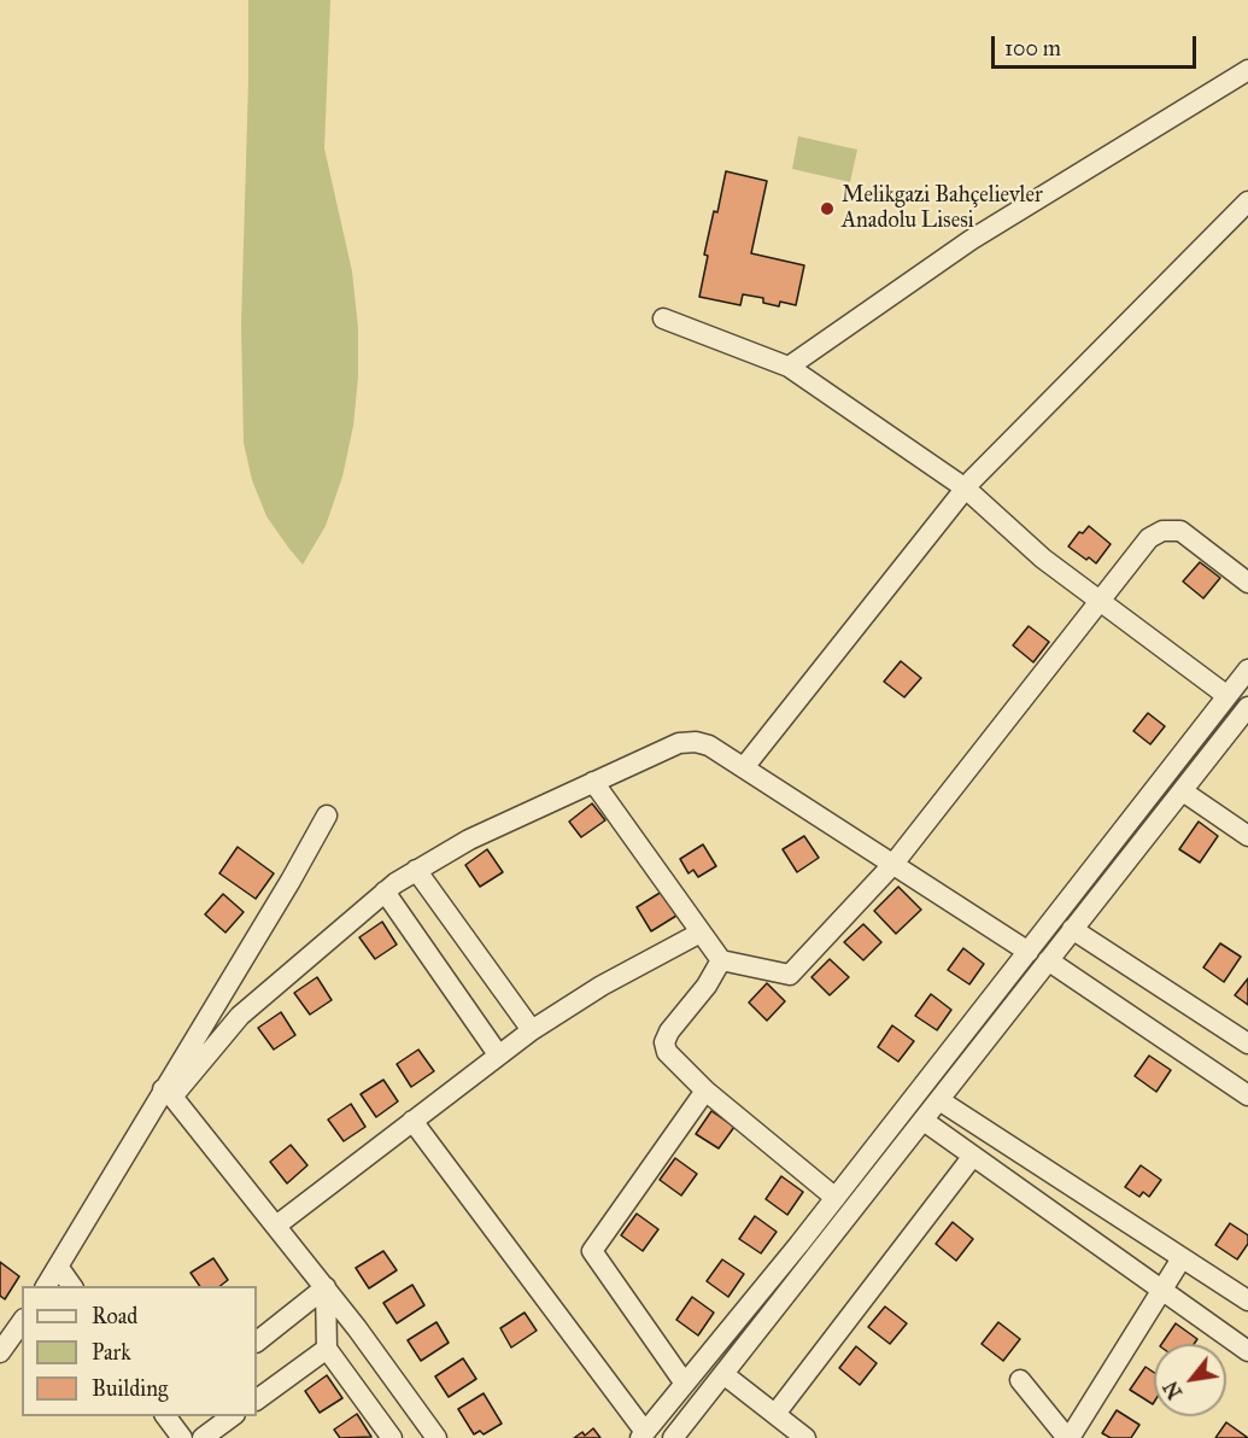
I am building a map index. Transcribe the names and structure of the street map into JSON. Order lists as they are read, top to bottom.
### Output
{
  "places": ["Melikgazi Bahçelievler Anadolu Lisesi"],
  "legend": ["Road", "Park", "Building"],
  "scale_bar": "100 m",
  "north": "bottom left"
}
